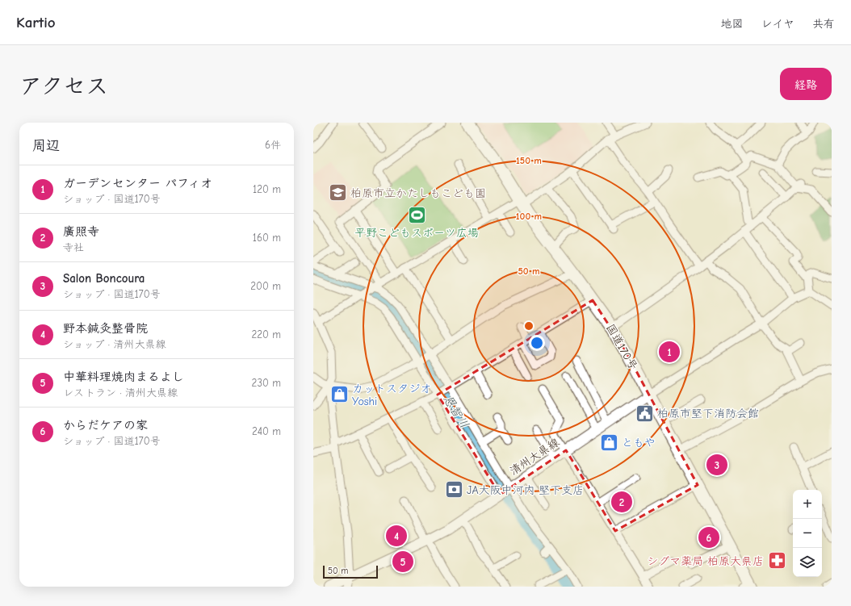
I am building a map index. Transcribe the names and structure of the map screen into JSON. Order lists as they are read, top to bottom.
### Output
{
  "streets": {
    "highway": ["国道170号"],
    "main road": ["清州大県線"]
  },
  "crossings": [
    ["国道170号", "清州大県線"]
  ],
  "water": ["恩智川"],
  "places": {
    "school or university": ["柏原市立かたしもこども園"],
    "sports": ["平野こどもスポーツ広場"],
    "shop": ["カットスタジオ Yoshi", "ともや"],
    "public building": ["柏原市堅下消防会館"],
    "bank": ["JA大阪中河内 堅下支店"],
    "pharmacy": ["シグマ薬局 柏原大県店"]
  },
  "scale_bar": "50 m",
  "page": {
    "header": "Kartio",
    "nav": ["地図", "レイヤ", "共有"],
    "title": "アクセス",
    "buttons": "経路",
    "heading": ["周辺", "6件"],
    "list": [
      {
        "mark": "1",
        "name": "ガーデンセンター パフィオ",
        "note": "ショップ · 国道170号",
        "value": "120 m"
      },
      {
        "mark": "2",
        "name": "廣照寺",
        "note": "寺社",
        "value": "160 m"
      },
      {
        "mark": "3",
        "name": "Salon Boncoura",
        "note": "ショップ · 国道170号",
        "value": "200 m"
      },
      {
        "mark": "4",
        "name": "野本鍼灸整骨院",
        "note": "ショップ · 清州大県線",
        "value": "220 m"
      },
      {
        "mark": "5",
        "name": "中華料理焼肉まるよし",
        "note": "レストラン · 清州大県線",
        "value": "230 m"
      },
      {
        "mark": "6",
        "name": "からだケアの家",
        "note": "ショップ · 国道170号",
        "value": "240 m"
      }
    ],
    "pins": [
      "1",
      "3",
      "2",
      "4",
      "6",
      "5"
    ],
    "map_buttons": ["+", "−"],
    "scale": "50 m"
  },
  "rings": ["150 m", "100 m", "50 m"]
}
